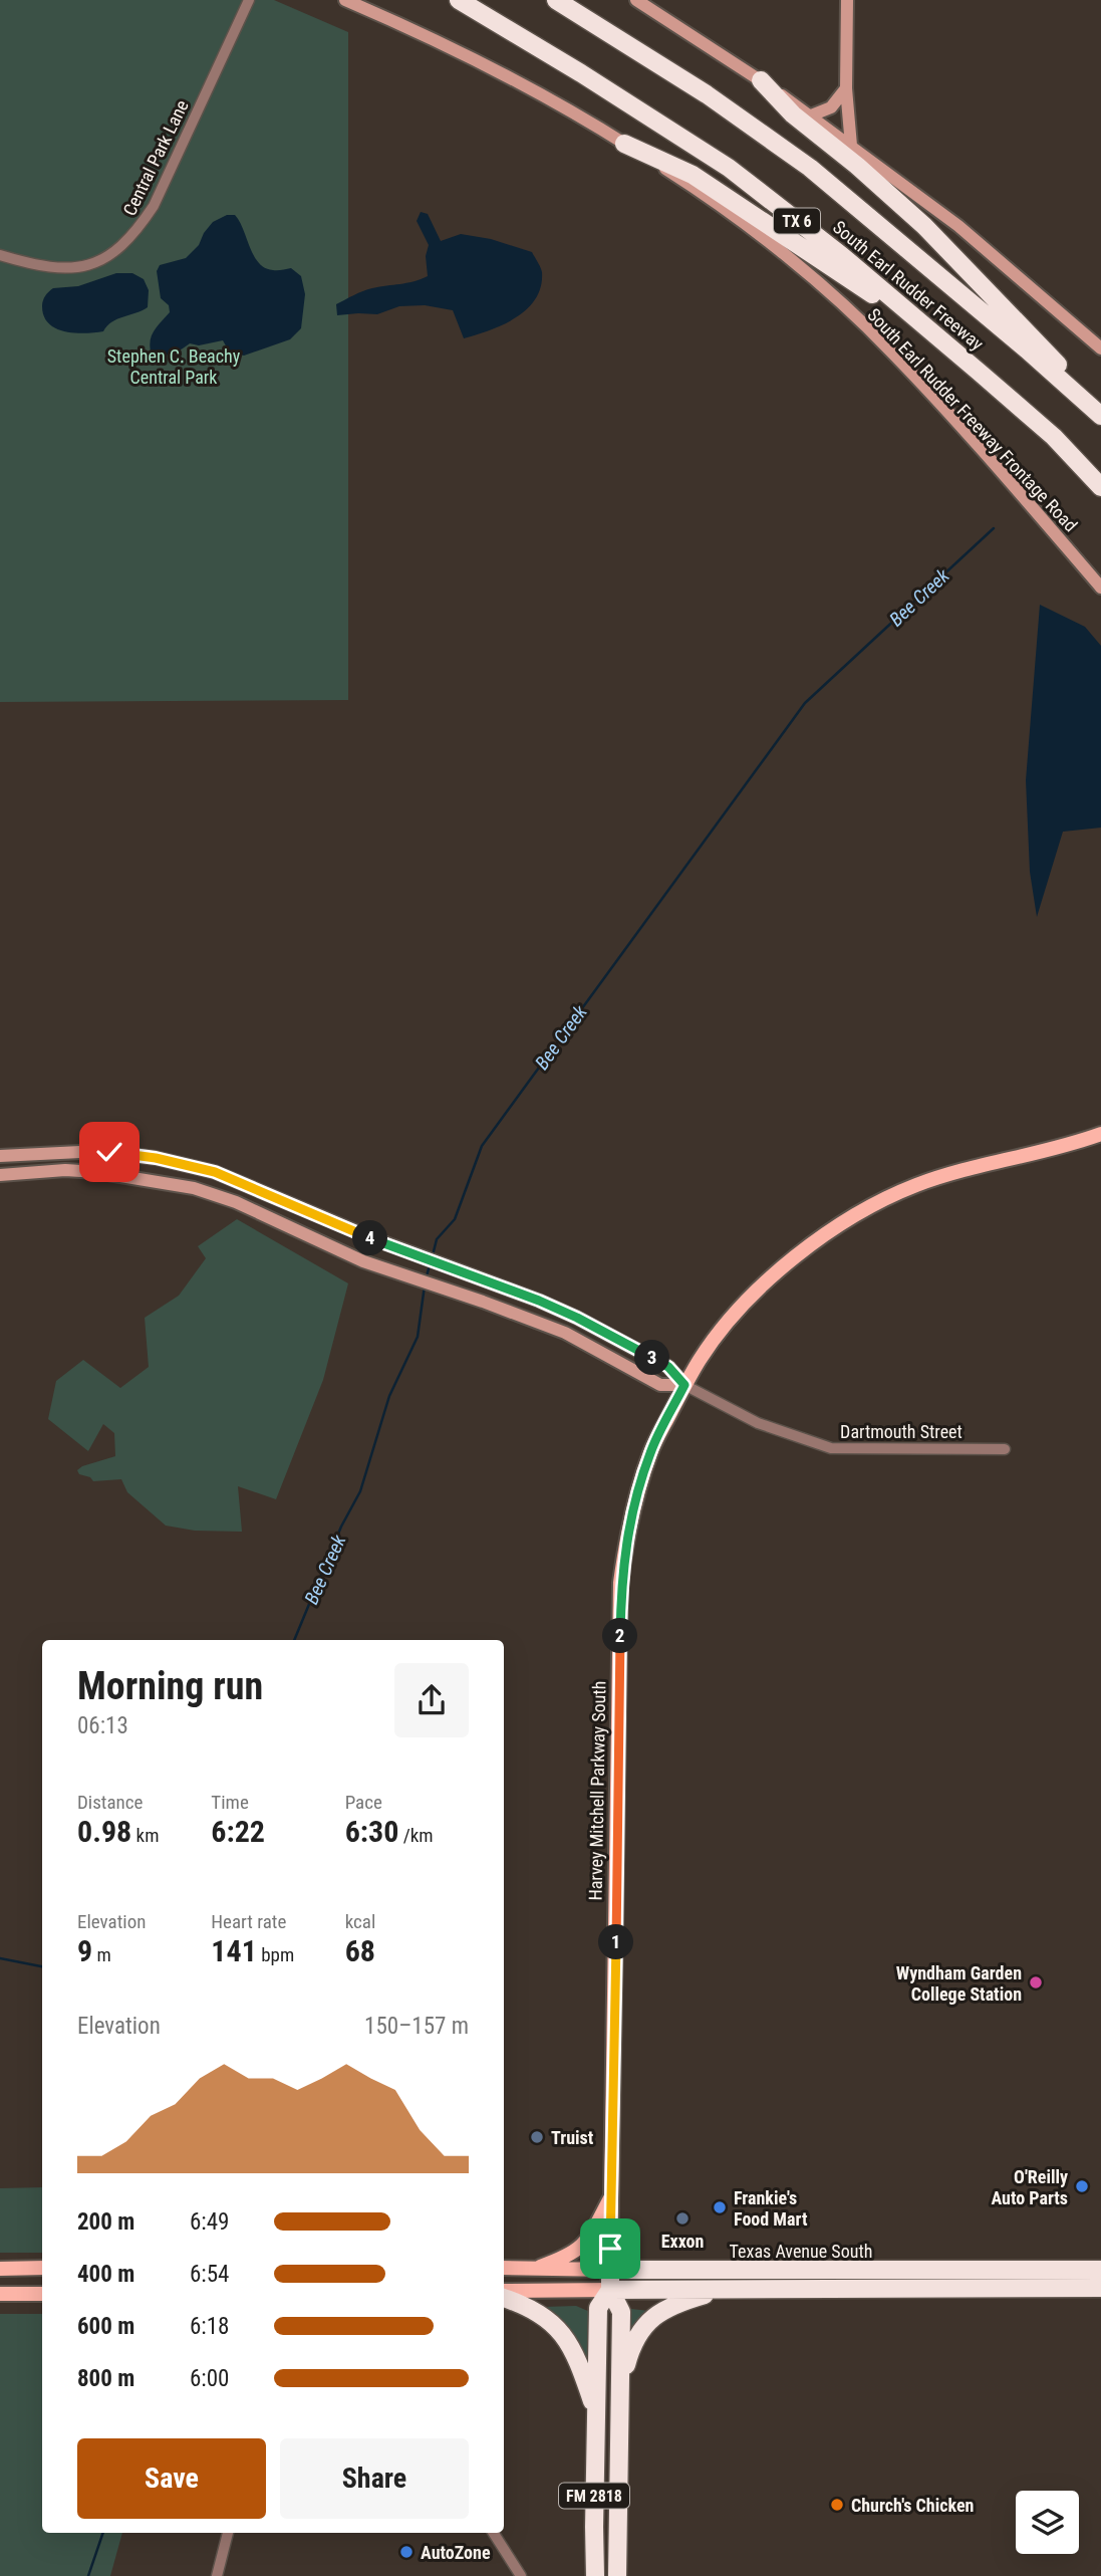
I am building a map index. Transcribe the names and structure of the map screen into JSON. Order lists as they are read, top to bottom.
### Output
{
  "streets": {
    "highway": [
      "TX 6",
      "South Earl Rudder Freeway",
      "Harvey Mitchell Parkway South",
      "Texas Avenue South",
      "FM 2818"
    ],
    "street": ["Central Park Lane", "South Earl Rudder Freeway Frontage Road", "Dartmouth Street"]
  },
  "crossings": [
    ["Dartmouth Street", "Harvey Mitchell Parkway South"],
    ["Harvey Mitchell Parkway South", "Texas Avenue South"]
  ],
  "water": ["Bee Creek"],
  "parks": ["Stephen C. Beachy Central Park"],
  "places": [
    "Wyndham Garden College Station",
    "Truist",
    "O'Reilly Auto Parts",
    "Frankie's Food Mart",
    "Exxon",
    "Church's Chicken",
    "AutoZone"
  ],
  "page": {
    "pins": [
      "4",
      "3",
      "2",
      "1"
    ],
    "heading": ["Morning run", "06:13"],
    "stats": [
      ["Distance", "0.98 km"],
      ["Time", "6:22"],
      ["Pace", "6:30 /km"],
      ["Elevation", "9 m"],
      ["Heart rate", "141 bpm"],
      ["kcal", "68"]
    ],
    "chart": ["Elevation", "150–157 m"],
    "list": [
      {
        "name": "200 m",
        "note": "6:49"
      },
      {
        "name": "400 m",
        "note": "6:54"
      },
      {
        "name": "600 m",
        "note": "6:18"
      },
      {
        "name": "800 m",
        "note": "6:00"
      }
    ],
    "buttons": ["Save", "Share"]
  }
}
